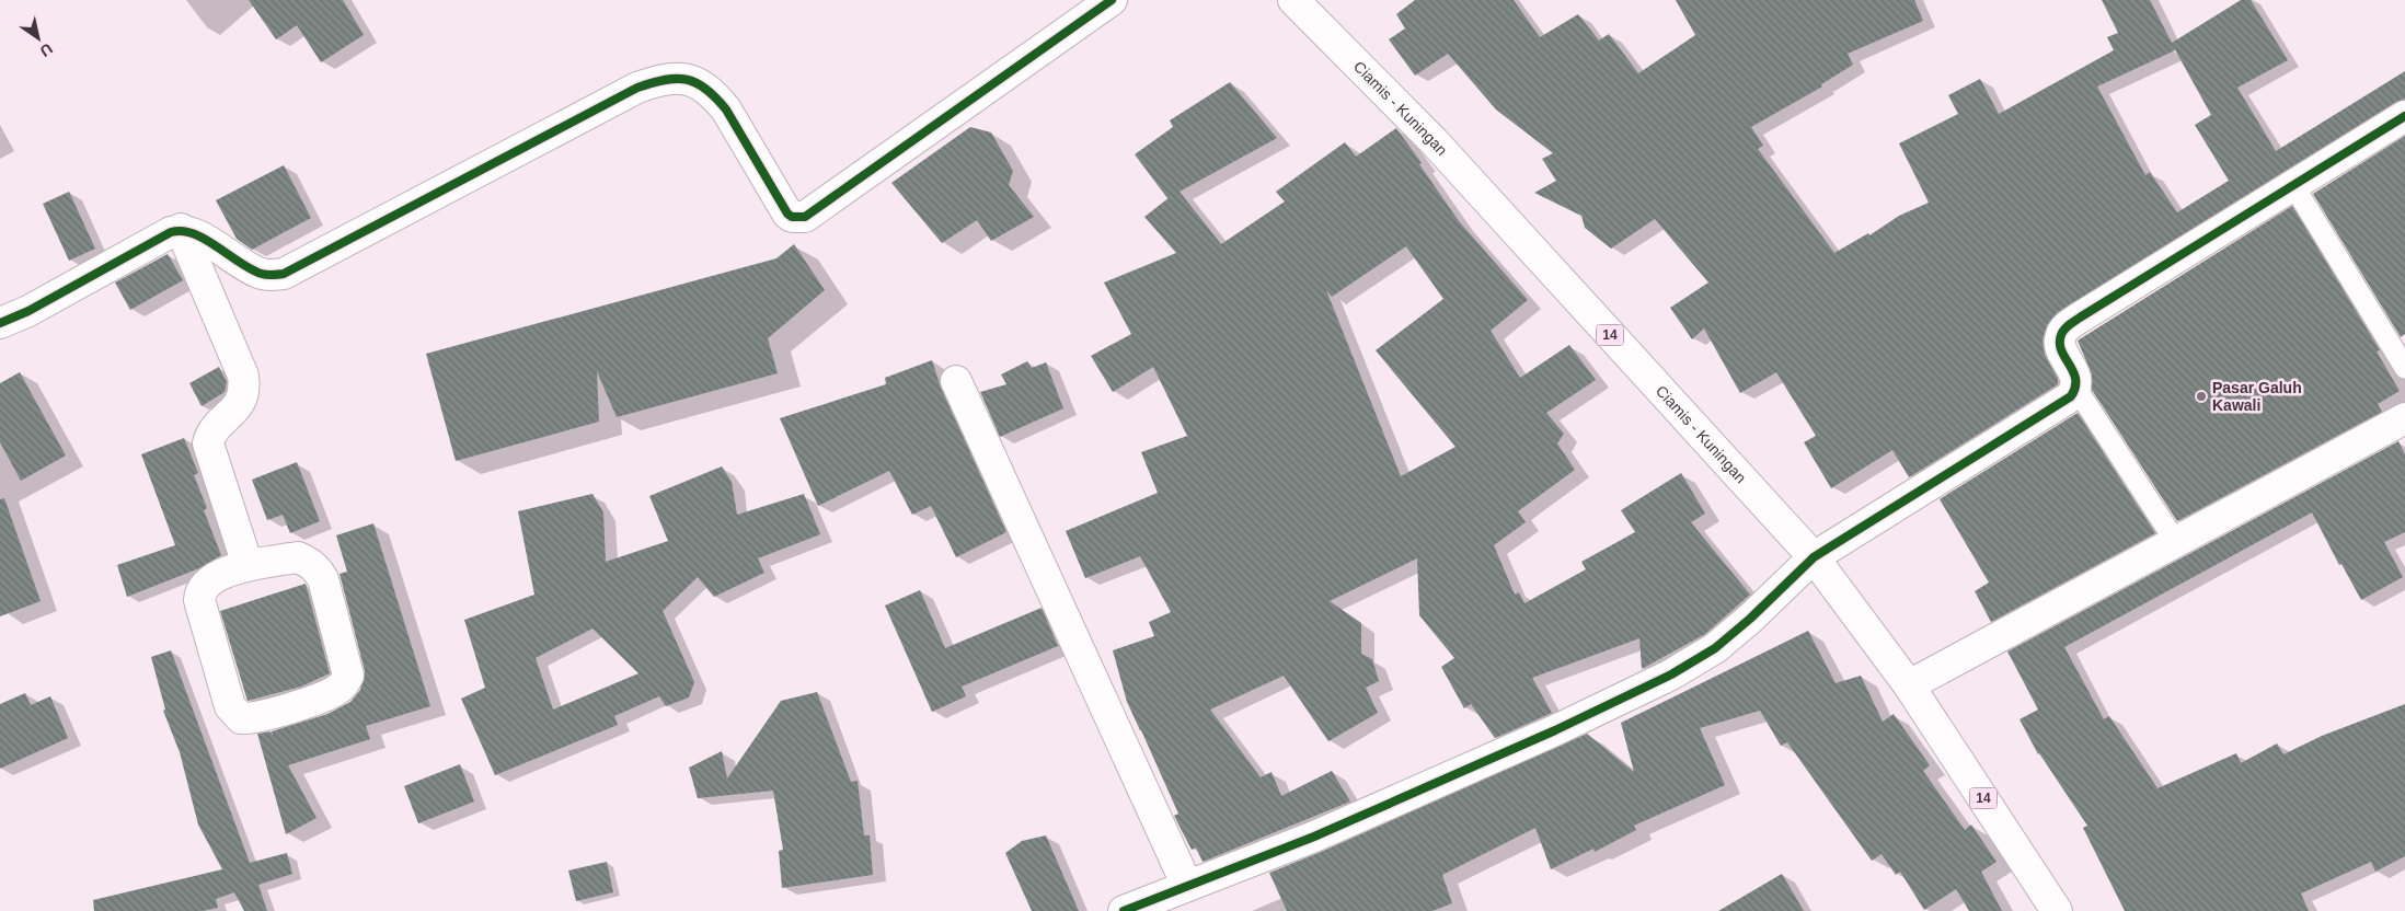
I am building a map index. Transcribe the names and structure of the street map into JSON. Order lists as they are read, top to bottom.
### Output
{
  "streets": {
    "main road": ["Ciamis - Kuningan", "14"]
  },
  "places": ["Pasar Galuh Kawali"],
  "north": "bottom right"
}
